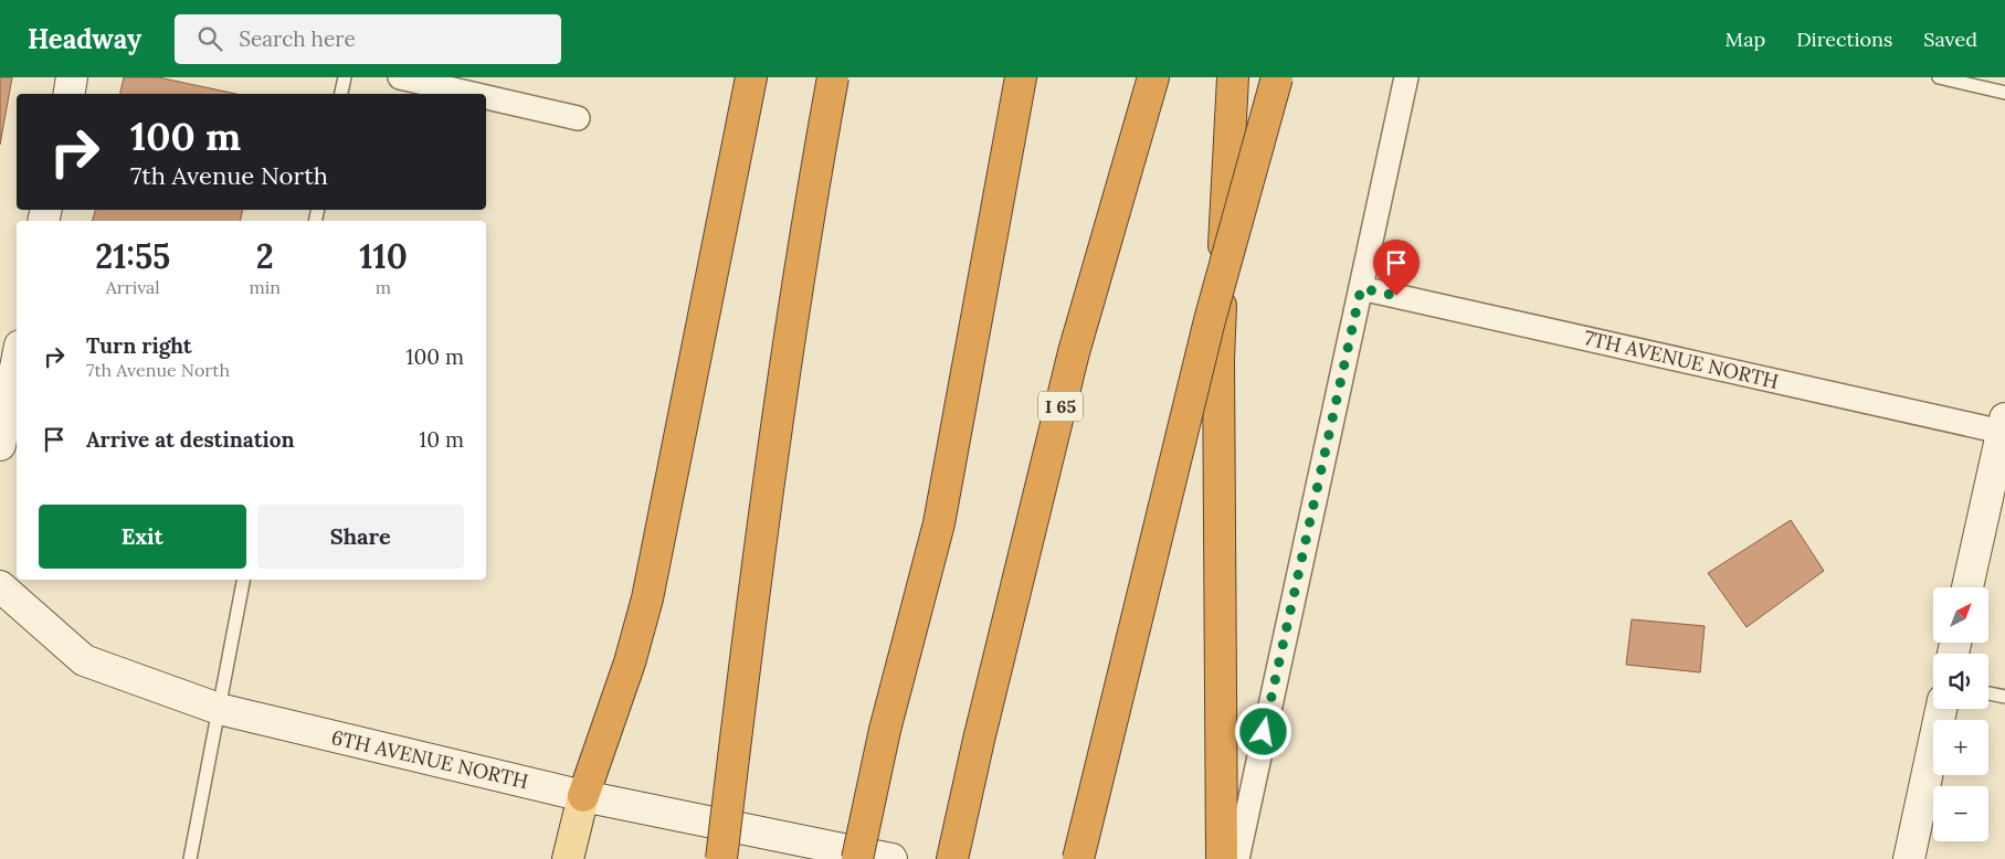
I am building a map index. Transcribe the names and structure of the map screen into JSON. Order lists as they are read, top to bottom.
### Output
{
  "streets": {
    "highway": ["I 65"],
    "main road": ["6TH AVENUE NORTH"],
    "street": ["7TH AVENUE NORTH"]
  },
  "north": "top right",
  "page": {
    "header": "Headway",
    "search": "Search here",
    "nav": ["Map", "Directions", "Saved"],
    "turn": ["100 m", "7th Avenue North"],
    "eta": [
      "21:55",
      "Arrival",
      "2",
      "min",
      "110",
      "m"
    ],
    "list": [
      {
        "name": "Turn right",
        "note": "7th Avenue North",
        "value": "100 m"
      },
      {
        "name": "Arrive at destination",
        "value": "10 m"
      }
    ],
    "buttons": ["Exit", "Share"],
    "map_buttons": ["+", "−"]
  }
}
